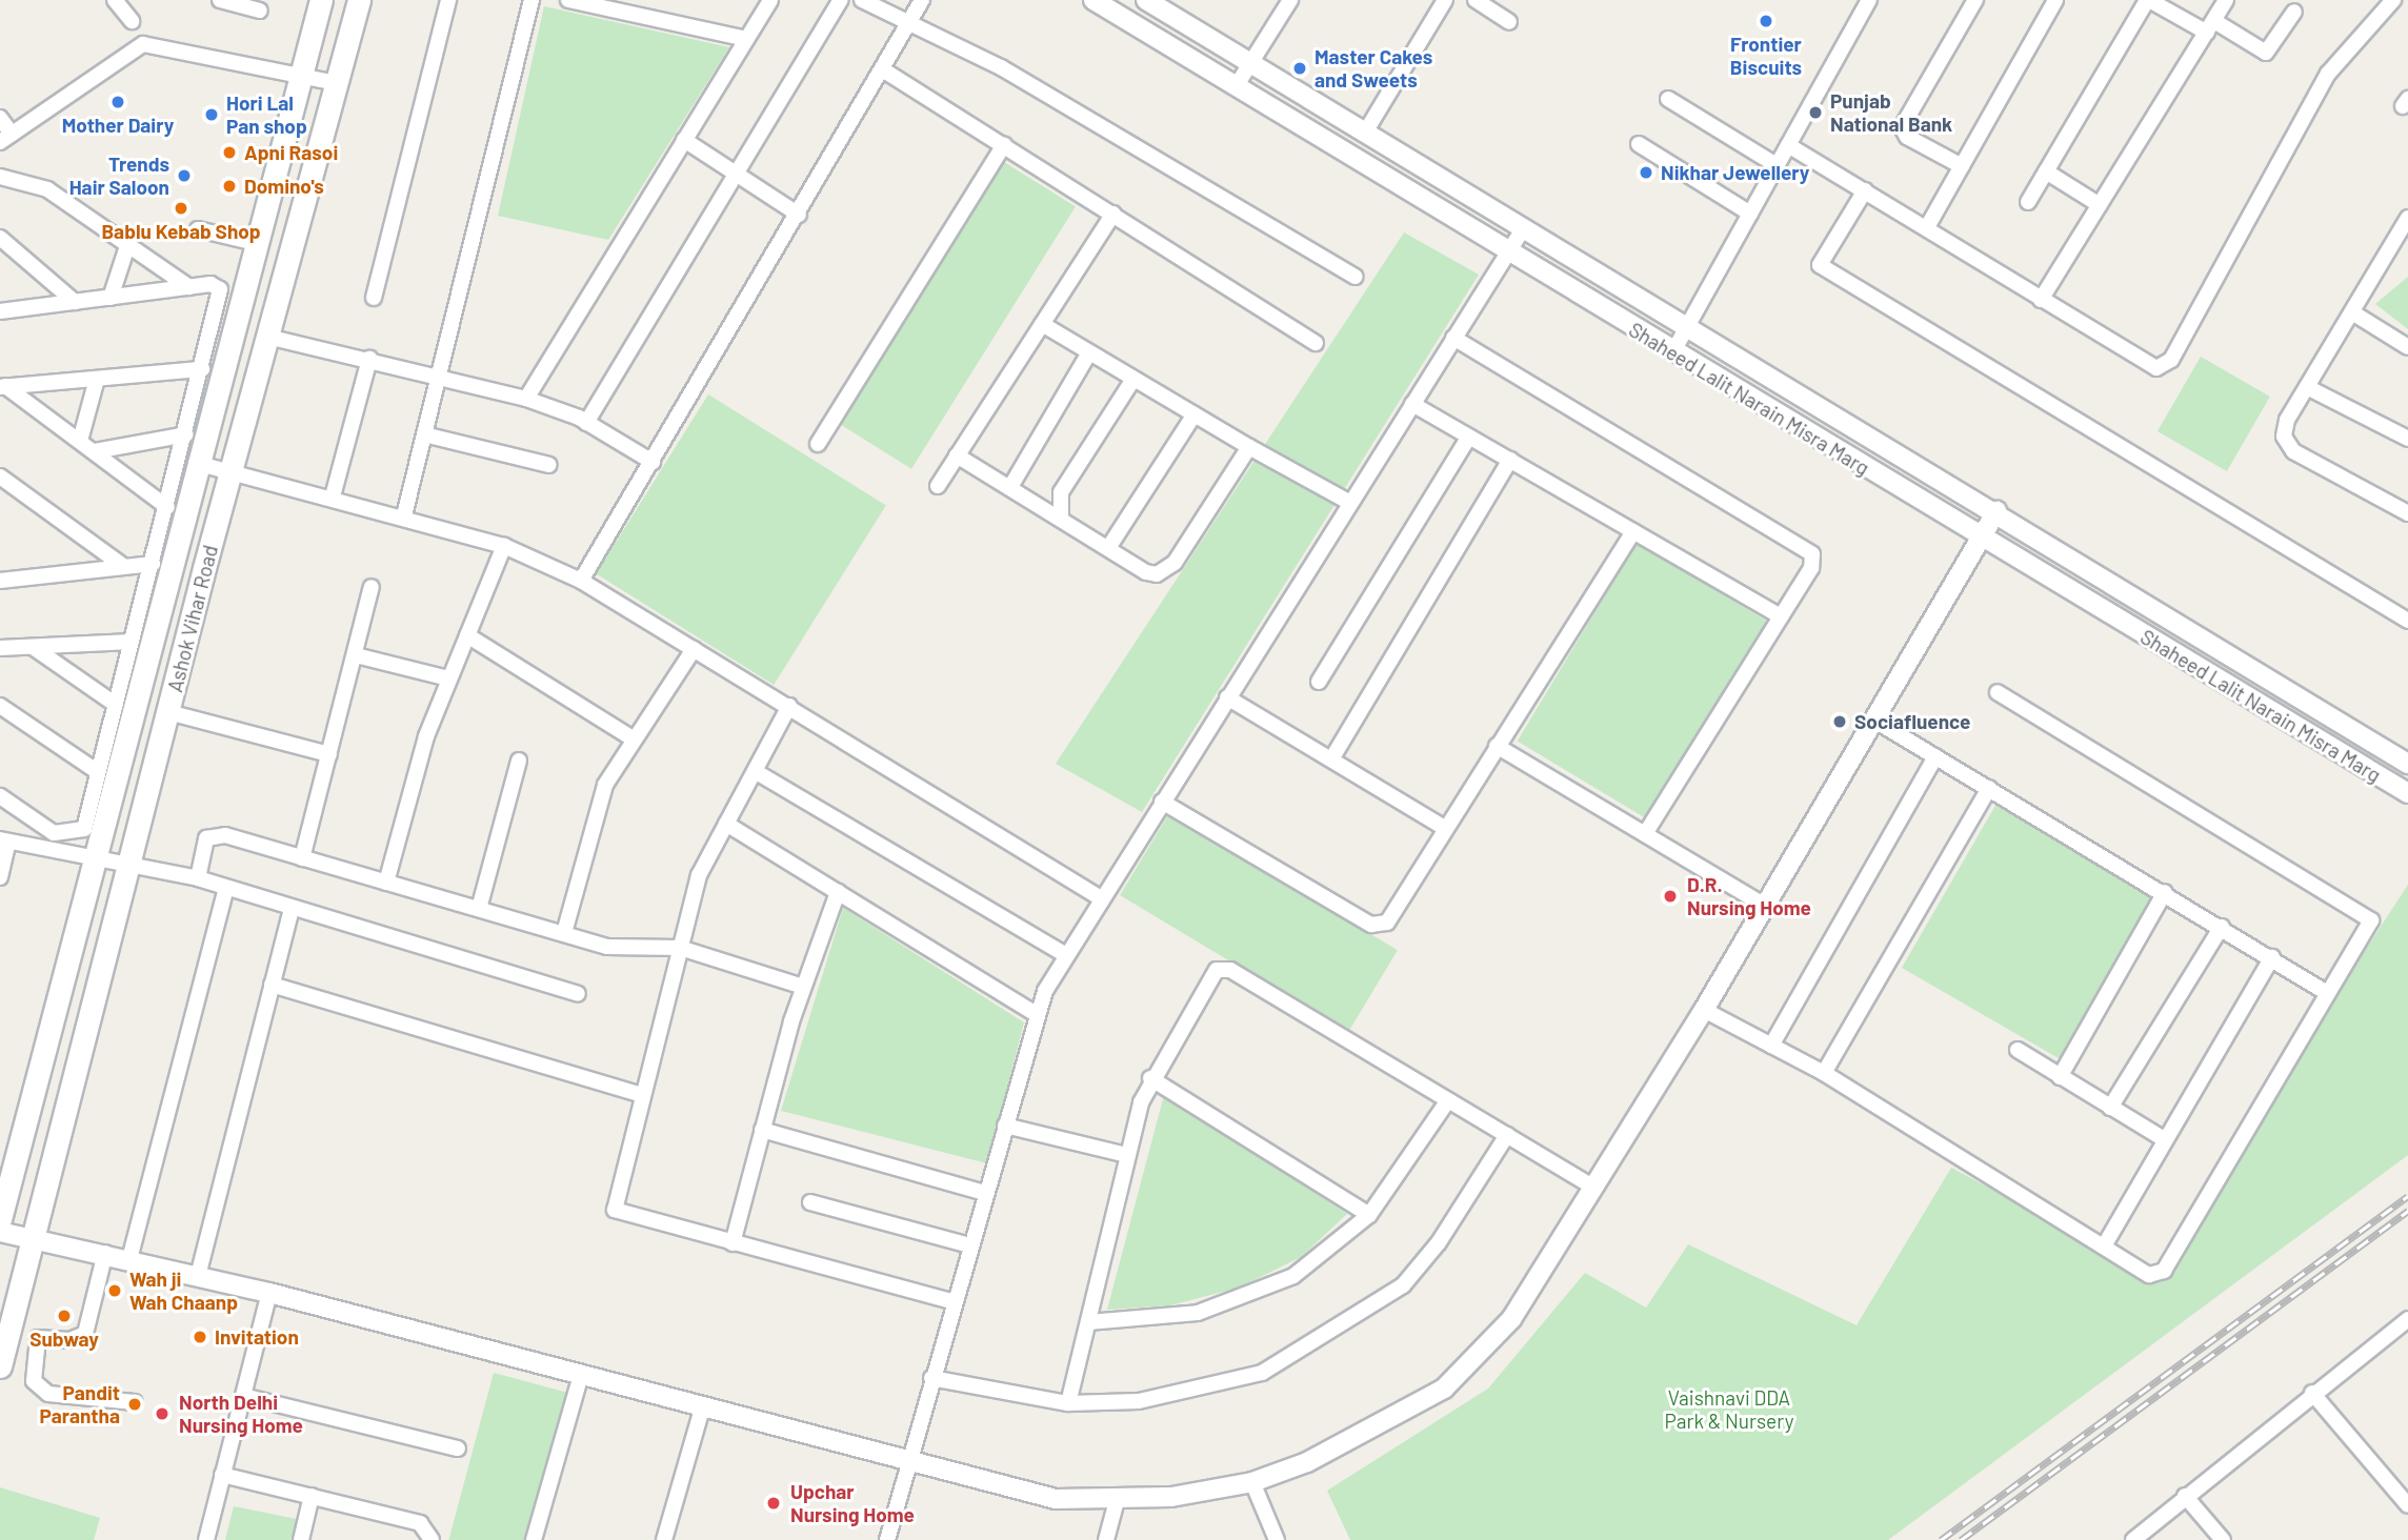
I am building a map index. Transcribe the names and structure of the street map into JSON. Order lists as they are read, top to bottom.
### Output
{
  "streets": {
    "main road": ["Ashok Vihar Road"],
    "street": ["Shaheed Lalit Narain Misra Marg"]
  },
  "parks": ["Vaishnavi DDA Park & Nursery"],
  "places": [
    "Frontier Biscuits",
    "Master Cakes and Sweets",
    "Mother Dairy",
    "Punjab National Bank",
    "Hori Lal Pan shop",
    "Apni Rasoi",
    "Nikhar Jewellery",
    "Trends Hair Saloon",
    "Domino's",
    "Bablu Kebab Shop",
    "Sociafluence",
    "D.R. Nursing Home",
    "Wah ji Wah Chaanp",
    "Subway",
    "Invitation",
    "Pandit Parantha",
    "North Delhi Nursing Home",
    "Upchar Nursing Home"
  ]
}
